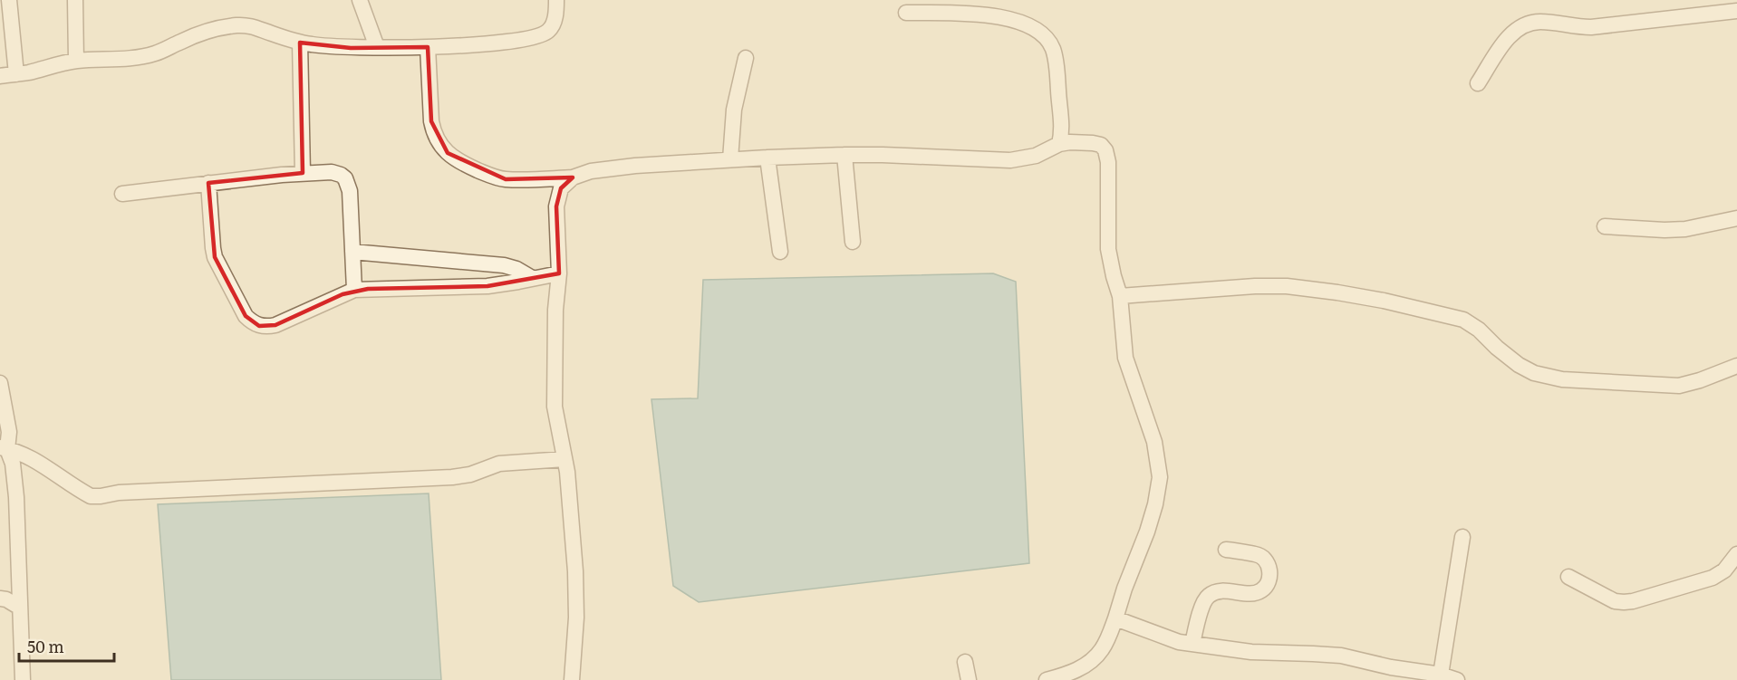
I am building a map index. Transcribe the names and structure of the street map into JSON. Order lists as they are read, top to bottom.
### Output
{
  "scale_bar": "50 m"
}
